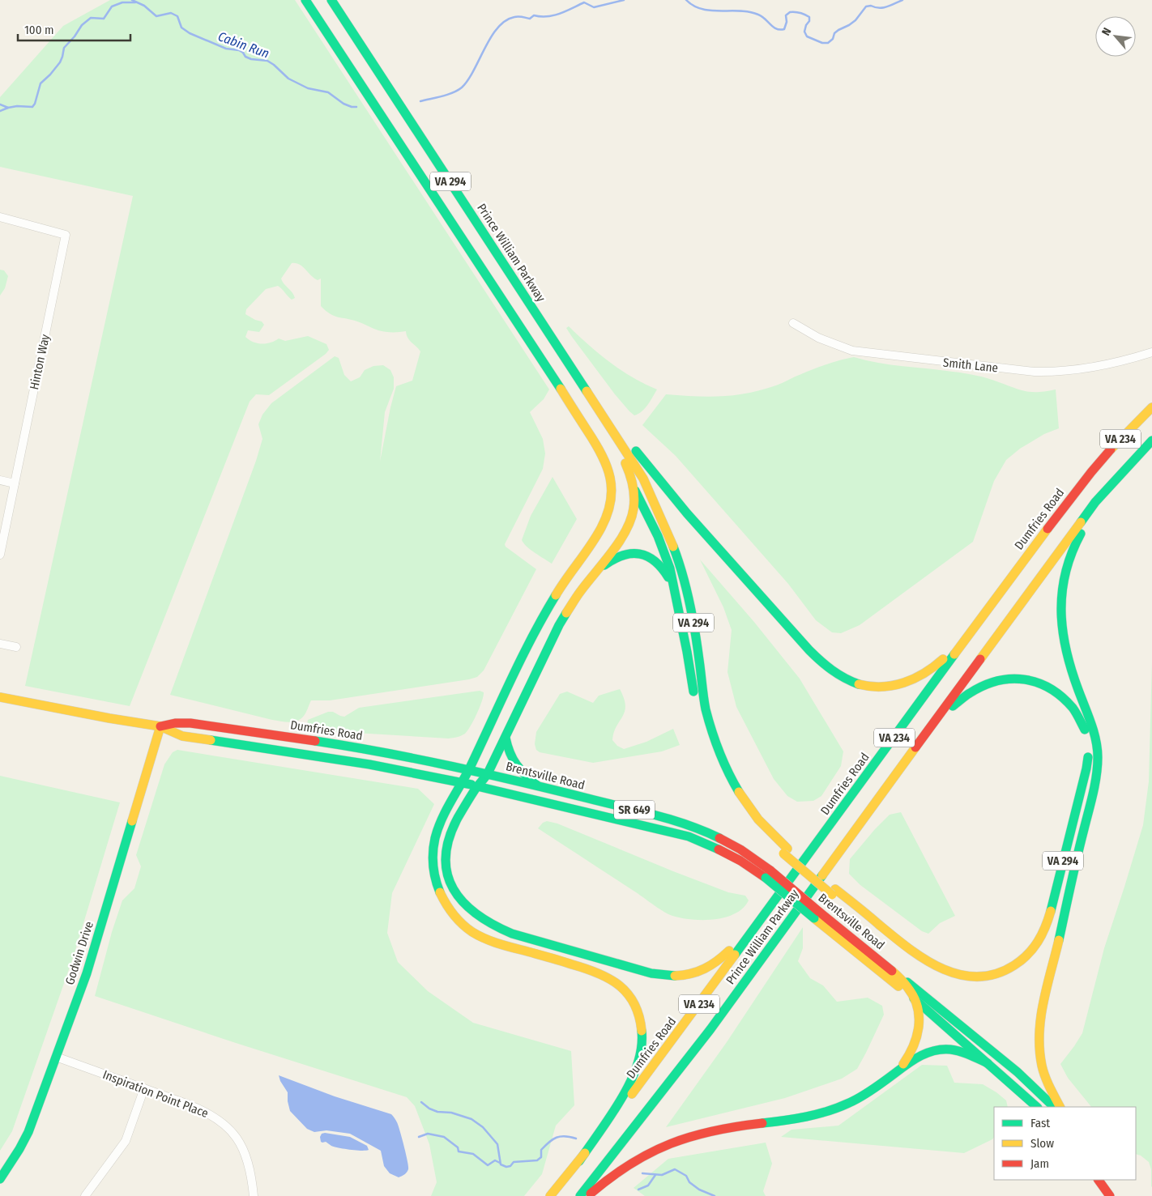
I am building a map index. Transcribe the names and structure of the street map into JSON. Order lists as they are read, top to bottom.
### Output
{
  "streets": {
    "main road": [
      "VA 294",
      "Prince William Parkway",
      "VA 234",
      "Dumfries Road",
      "Brentsville Road",
      "SR 649",
      "Godwin Drive"
    ],
    "street": ["Hinton Way", "Smith Lane", "Inspiration Point Place"]
  },
  "crossings": [
    ["VA 294", "Prince William Parkway"],
    ["VA 294", "VA 234"],
    ["VA 294", "Dumfries Road"],
    ["VA 294", "Brentsville Road"],
    ["Prince William Parkway", "VA 234"],
    ["VA 234", "Dumfries Road"],
    ["Dumfries Road", "Brentsville Road"],
    ["Dumfries Road", "Godwin Drive"],
    ["Godwin Drive", "Inspiration Point Place"]
  ],
  "water": ["Cabin Run"],
  "legend": ["Fast", "Slow", "Jam"],
  "scale_bar": "100 m",
  "north": "top left"
}
